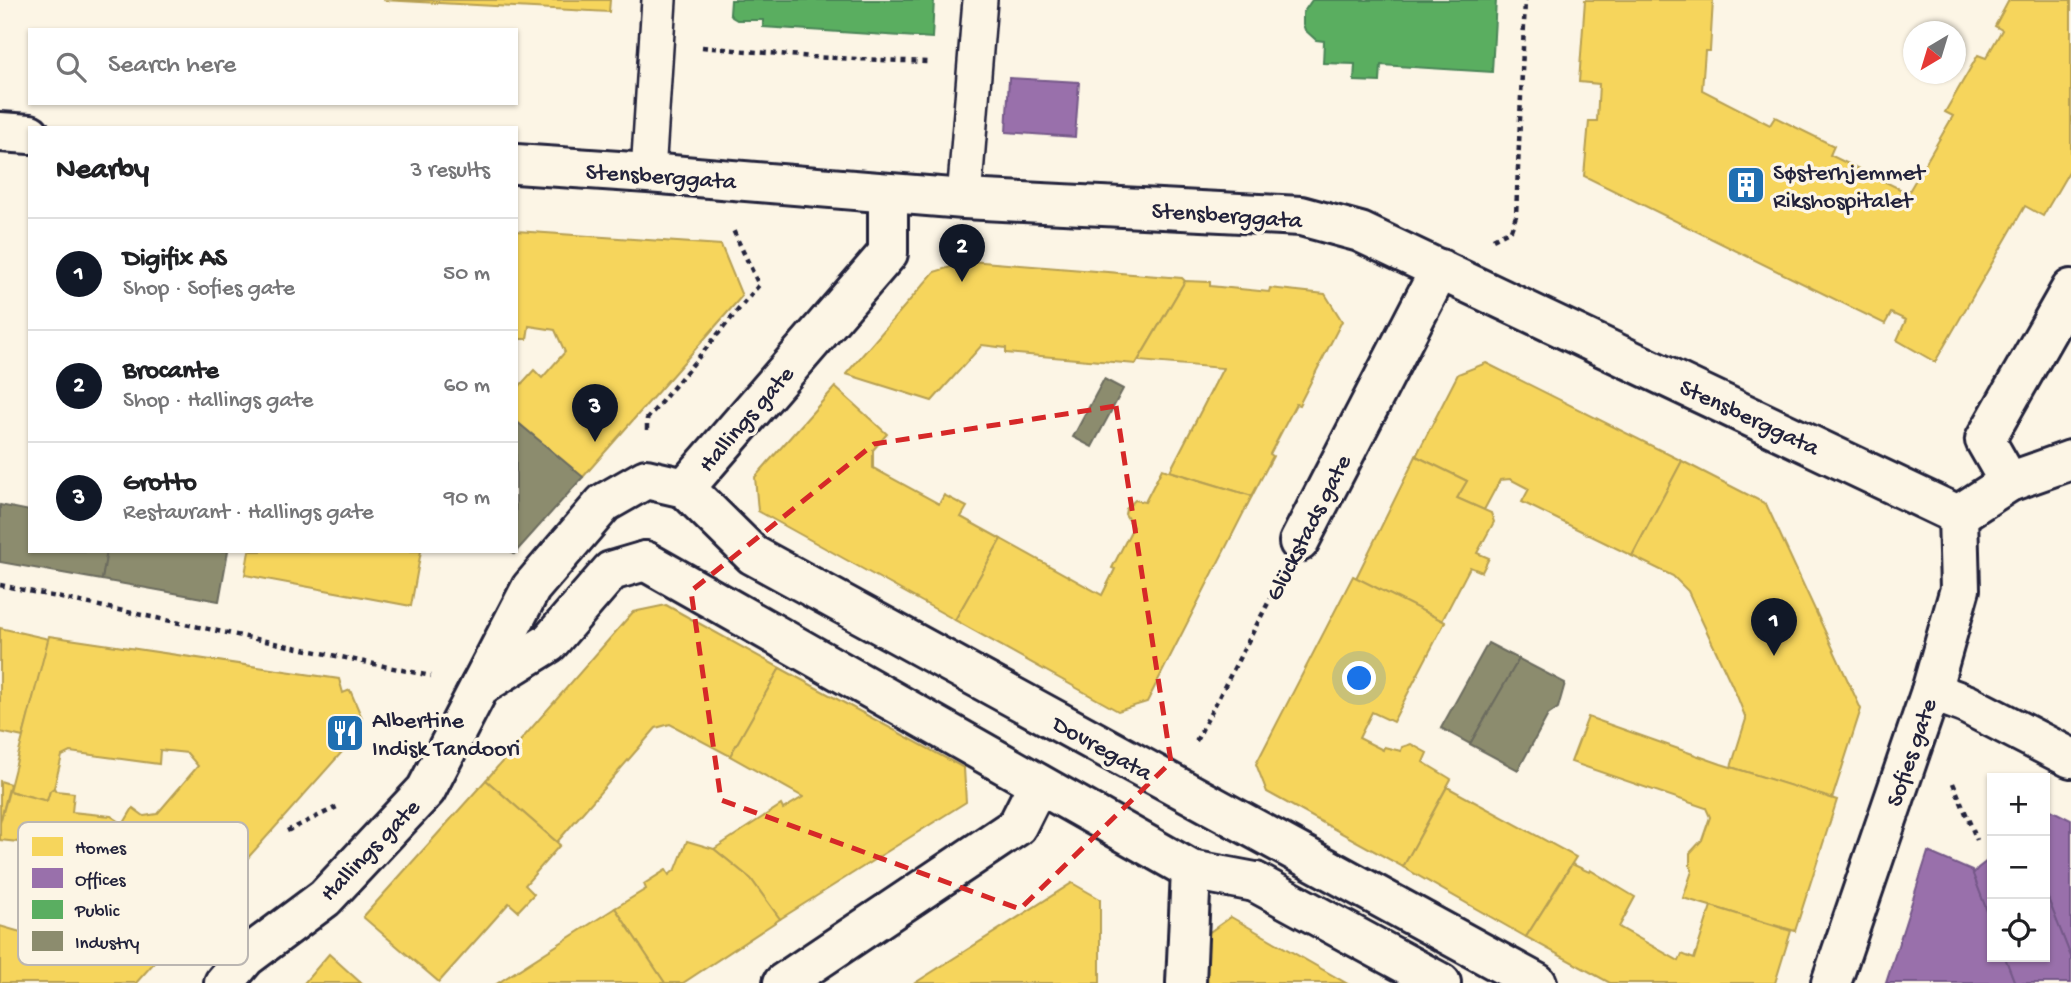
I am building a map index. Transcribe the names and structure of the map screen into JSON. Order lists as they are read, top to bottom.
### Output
{
  "streets": {
    "street": [
      "Stensberggata",
      "Hallings gate",
      "Glückstads gate",
      "Dovregata",
      "Sofies gate"
    ]
  },
  "crossings": [
    ["Stensberggata", "Hallings gate"],
    ["Stensberggata", "Glückstads gate"],
    ["Stensberggata", "Sofies gate"],
    ["Hallings gate", "Dovregata"],
    ["Glückstads gate", "Dovregata"]
  ],
  "places": {
    "building": ["Søsterhjemmet Rikshospitalet"],
    "restaurant": ["Albertine Indisk Tandoori"]
  },
  "legend": [
    "Homes",
    "Offices",
    "Public",
    "Industry"
  ],
  "north": "bottom left",
  "page": {
    "search": "Search here",
    "heading": ["Nearby", "3 results"],
    "list": [
      {
        "mark": "1",
        "name": "Digifix AS",
        "note": "Shop · Sofies gate",
        "value": "50 m"
      },
      {
        "mark": "2",
        "name": "Brocante",
        "note": "Shop · Hallings gate",
        "value": "60 m"
      },
      {
        "mark": "3",
        "name": "Grotto",
        "note": "Restaurant · Hallings gate",
        "value": "90 m"
      }
    ],
    "pins": ["2", "3", "1"],
    "map_buttons": ["+", "−"]
  }
}
